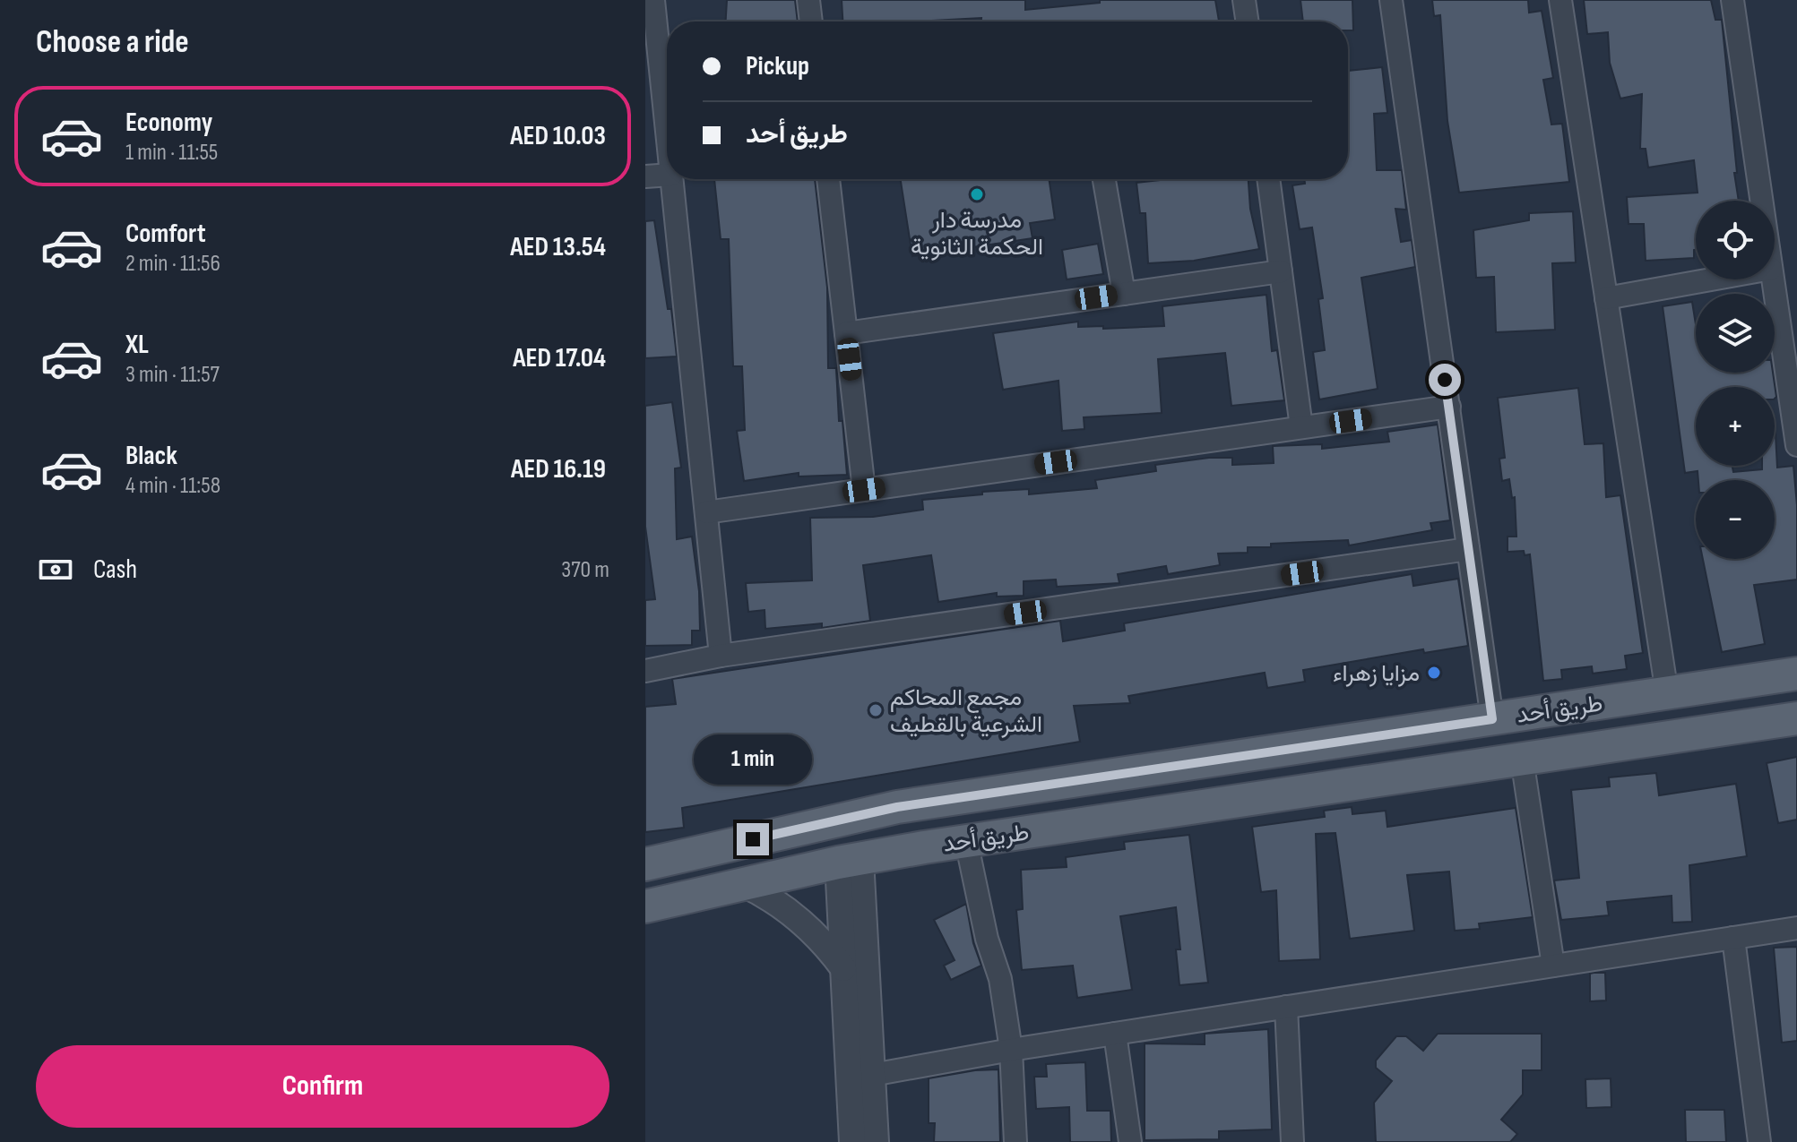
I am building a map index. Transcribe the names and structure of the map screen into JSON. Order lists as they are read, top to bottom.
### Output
{
  "streets": {
    "main road": ["طريق أحد"]
  },
  "places": ["مدرسة دار الحكمة الثانوية", "مزايا زهراء", "مجمع المحاكم الشرعية بالقطيف"],
  "page": {
    "heading": "Choose a ride",
    "banner": ["Pickup", "طريق أحد"],
    "list": [
      {
        "name": "Economy",
        "note": "1 min · 11:55",
        "value": "AED 10.03"
      },
      {
        "name": "Comfort",
        "note": "2 min · 11:56",
        "value": "AED 13.54"
      },
      {
        "name": "XL",
        "note": "3 min · 11:57",
        "value": "AED 17.04"
      },
      {
        "name": "Black",
        "note": "4 min · 11:58",
        "value": "AED 16.19"
      }
    ],
    "map_buttons": ["+", "−"],
    "pay": ["Cash", "370 m"],
    "bubble": "1 min",
    "buttons": "Confirm"
  }
}
